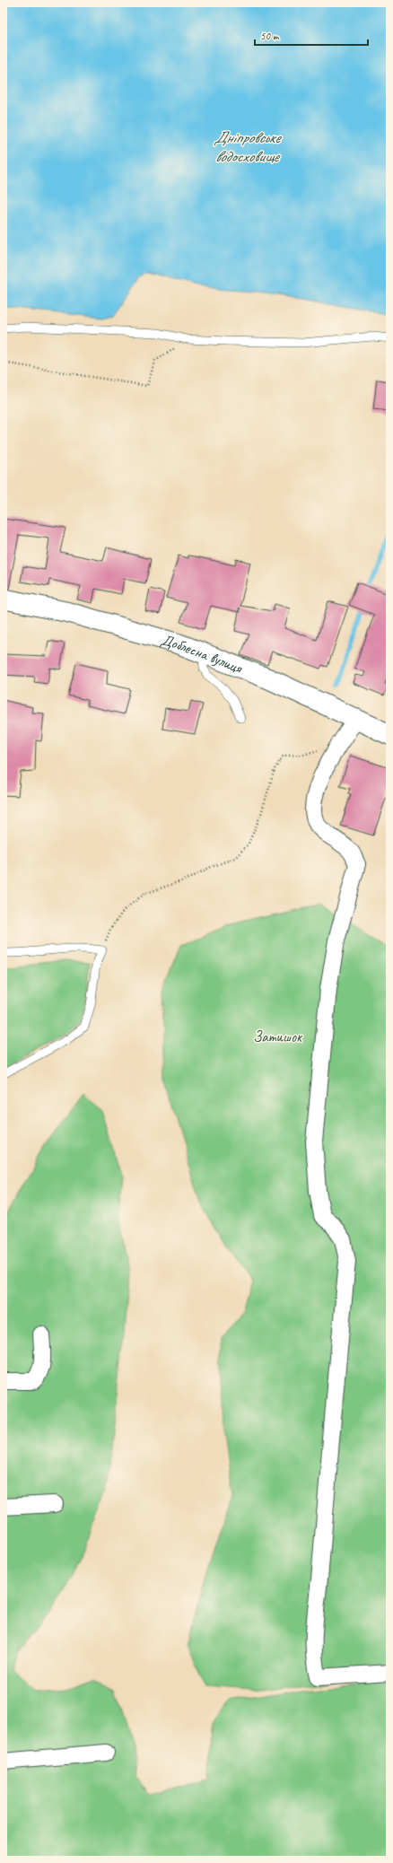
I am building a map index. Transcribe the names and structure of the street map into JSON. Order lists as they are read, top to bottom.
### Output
{
  "streets": {
    "street": ["Доблесна вулиця"]
  },
  "water": ["Дніпровське водосховище"],
  "parks": ["Затишок"],
  "scale_bar": "50 m"
}
